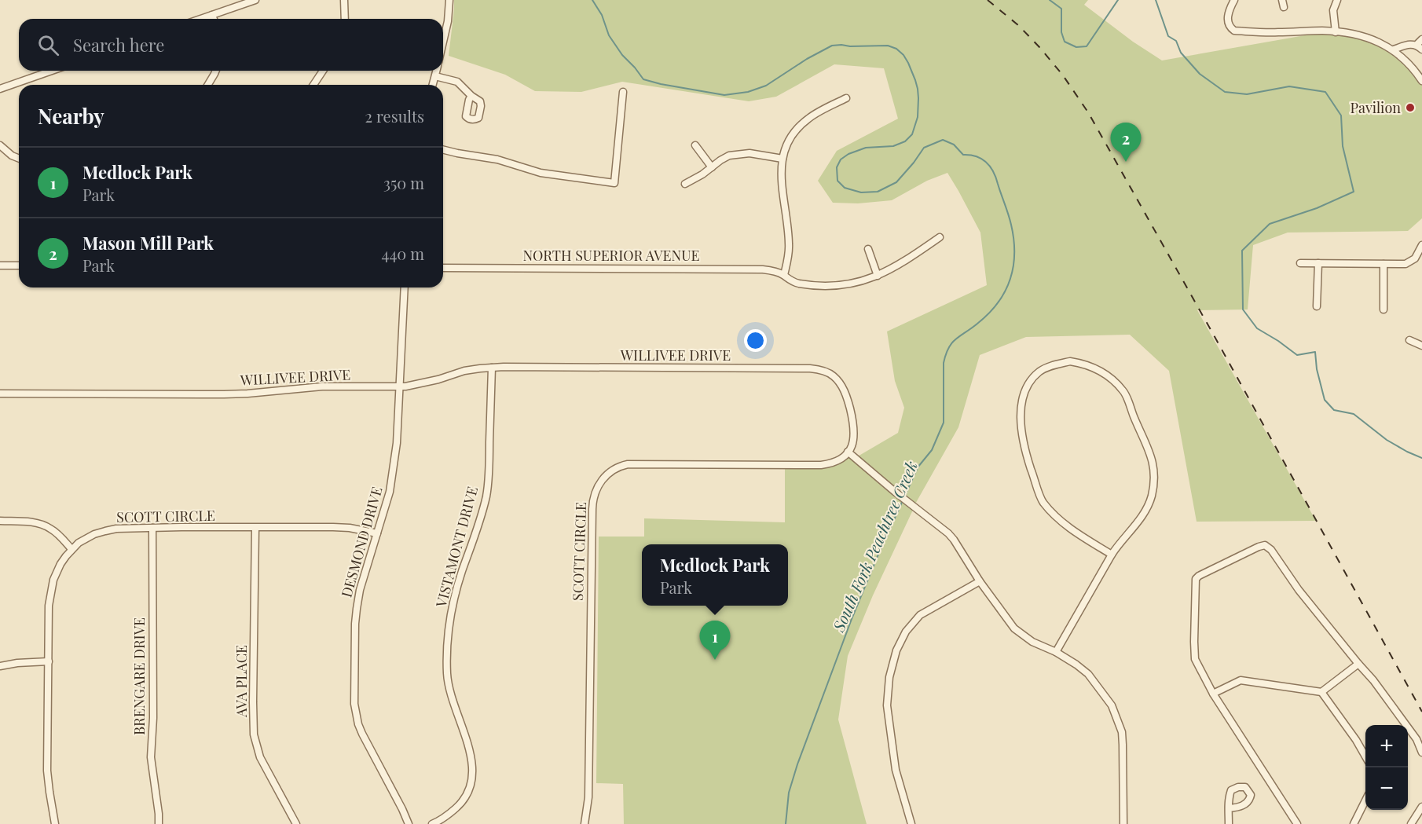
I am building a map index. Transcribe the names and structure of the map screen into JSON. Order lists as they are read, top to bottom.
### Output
{
  "streets": {
    "street": [
      "NORTH SUPERIOR AVENUE",
      "WILLIVEE DRIVE",
      "SCOTT CIRCLE",
      "DESMOND DRIVE",
      "VISTAMONT DRIVE",
      "BRENGARE DRIVE",
      "AVA PLACE"
    ]
  },
  "crossings": [
    ["WILLIVEE DRIVE", "SCOTT CIRCLE"],
    ["WILLIVEE DRIVE", "DESMOND DRIVE"],
    ["WILLIVEE DRIVE", "VISTAMONT DRIVE"],
    ["SCOTT CIRCLE", "DESMOND DRIVE"],
    ["SCOTT CIRCLE", "BRENGARE DRIVE"],
    ["SCOTT CIRCLE", "AVA PLACE"]
  ],
  "water": ["South Fork Peachtree Creek"],
  "places": ["Pavilion"],
  "page": {
    "search": "Search here",
    "heading": ["Nearby", "2 results"],
    "pins": ["2", "1"],
    "list": [
      {
        "mark": "1",
        "name": "Medlock Park",
        "note": "Park",
        "value": "350 m"
      },
      {
        "mark": "2",
        "name": "Mason Mill Park",
        "note": "Park",
        "value": "440 m"
      }
    ],
    "popup": ["Medlock Park", "Park"],
    "map_buttons": ["+", "−"]
  }
}
